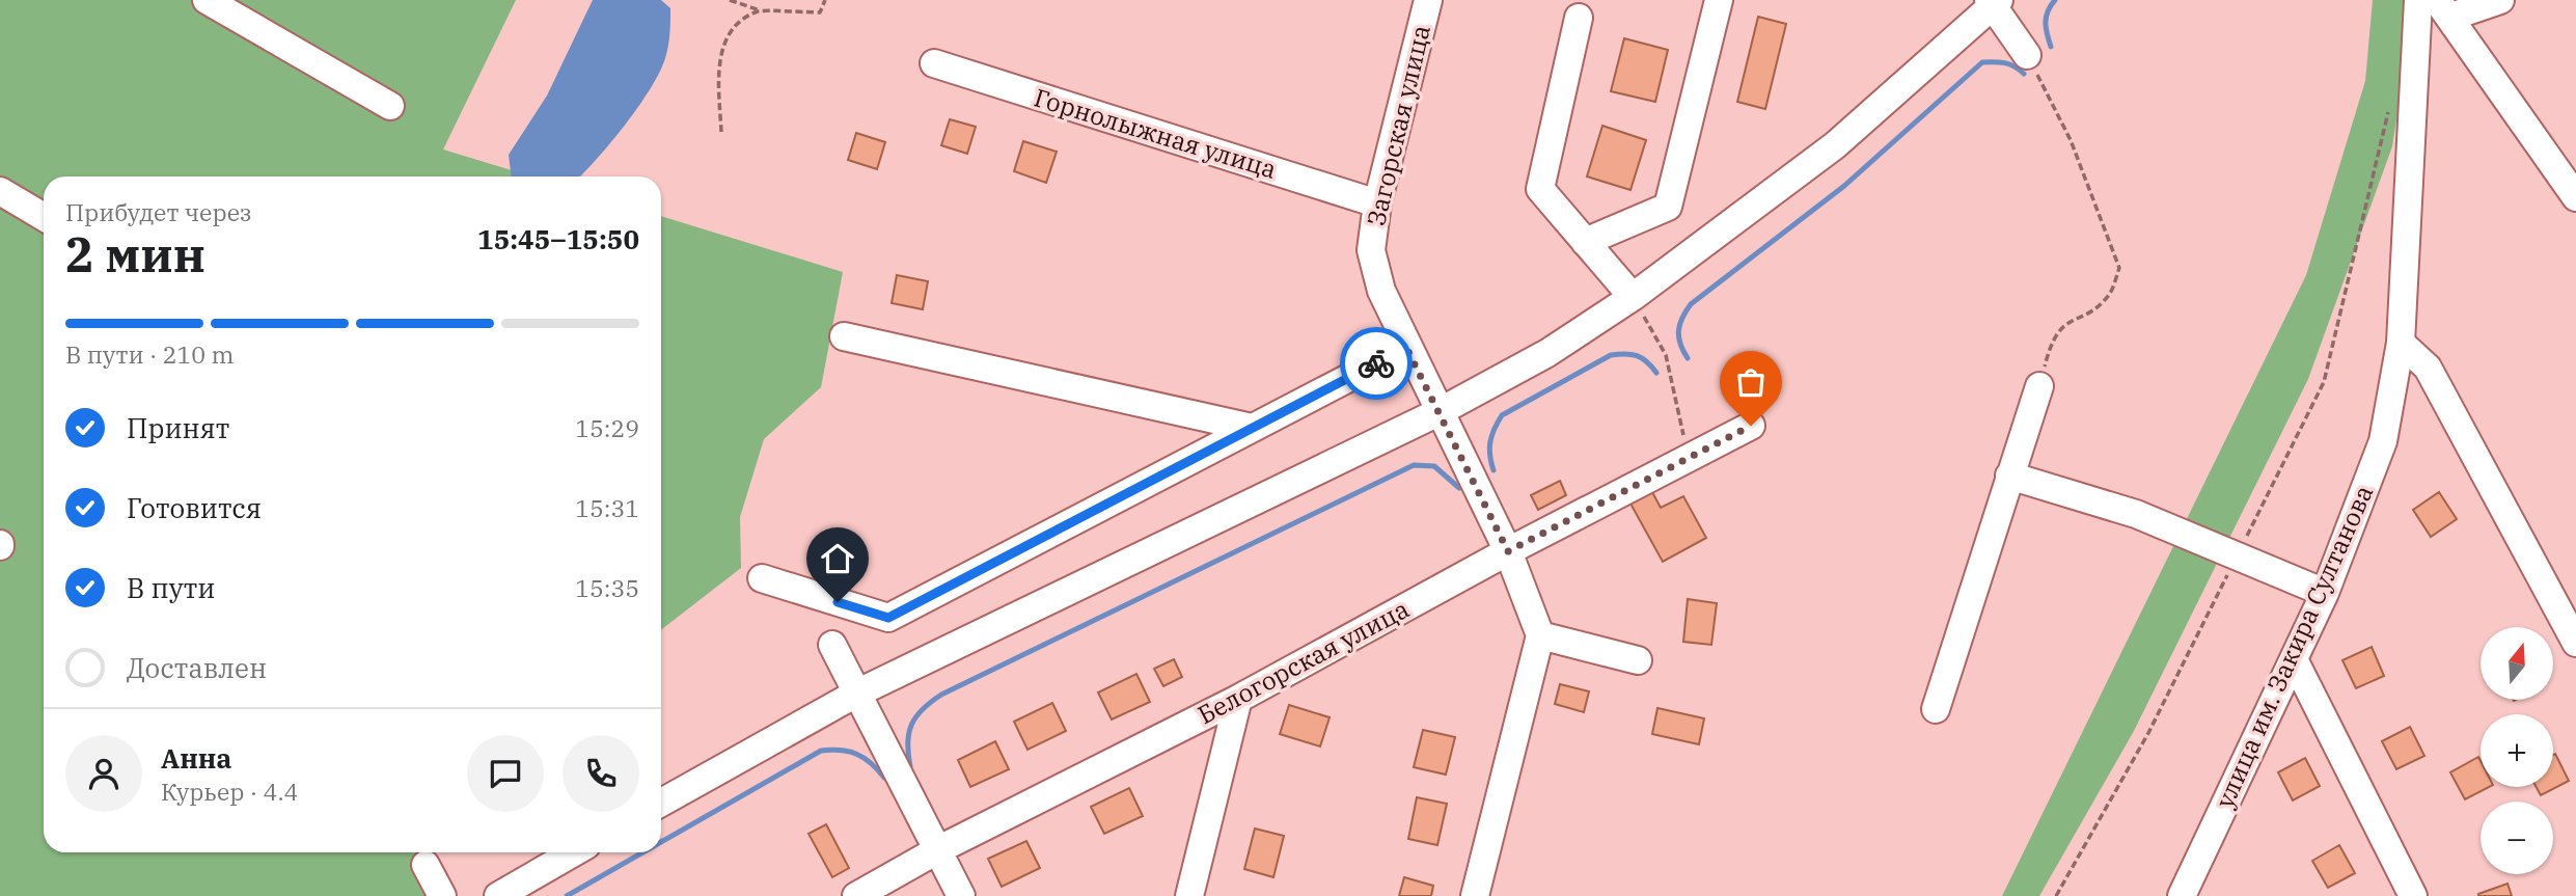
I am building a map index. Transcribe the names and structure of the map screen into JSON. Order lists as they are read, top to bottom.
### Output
{
  "streets": {
    "street": [
      "Загорская улица",
      "Горнолыжная улица",
      "улица им. Закира Султанова",
      "Белогорская улица"
    ]
  },
  "crossings": [
    ["Загорская улица", "Горнолыжная улица"],
    ["Загорская улица", "Белогорская улица"]
  ],
  "north": "top",
  "page": {
    "heading": ["2 мин", "Прибудет через", "15:45–15:50"],
    "panel": ["Анна", "Курьер · 4.4"],
    "bar": "В пути · 210 m",
    "list": [
      ["Принят", "15:29"],
      ["Готовится", "15:31"],
      ["В пути", "15:35"],
      "Доставлен"
    ],
    "map_buttons": ["+", "−"]
  }
}
